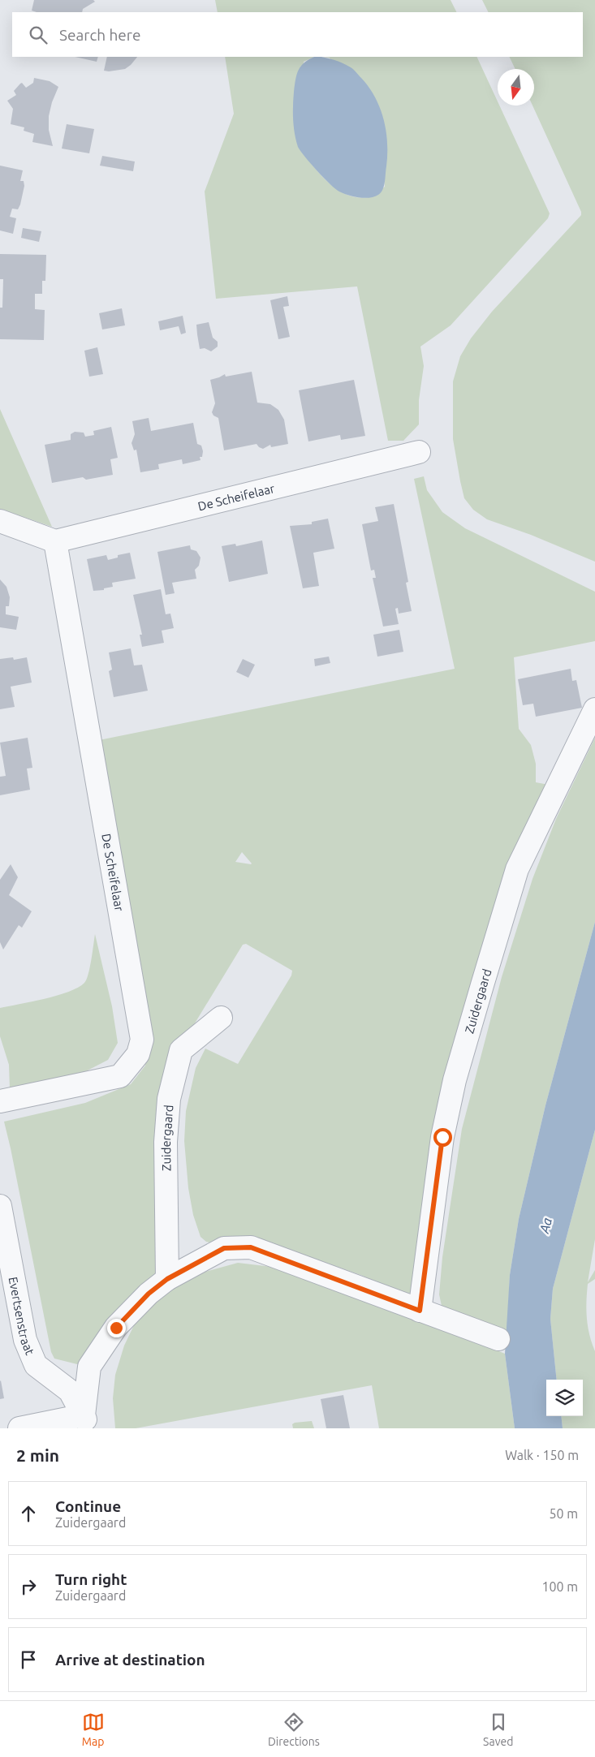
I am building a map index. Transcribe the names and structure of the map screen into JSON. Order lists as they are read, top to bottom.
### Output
{
  "streets": {
    "street": ["De Scheifelaar", "Zuidergaard", "Evertsenstraat"]
  },
  "water": ["Aa"],
  "north": "bottom",
  "page": {
    "search": "Search here",
    "heading": ["2 min", "Walk · 150 m"],
    "list": [
      ["Continue", "Zuidergaard", "50 m"],
      ["Turn right", "Zuidergaard", "100 m"],
      "Arrive at destination"
    ],
    "nav": ["Map", "Directions", "Saved"]
  }
}
